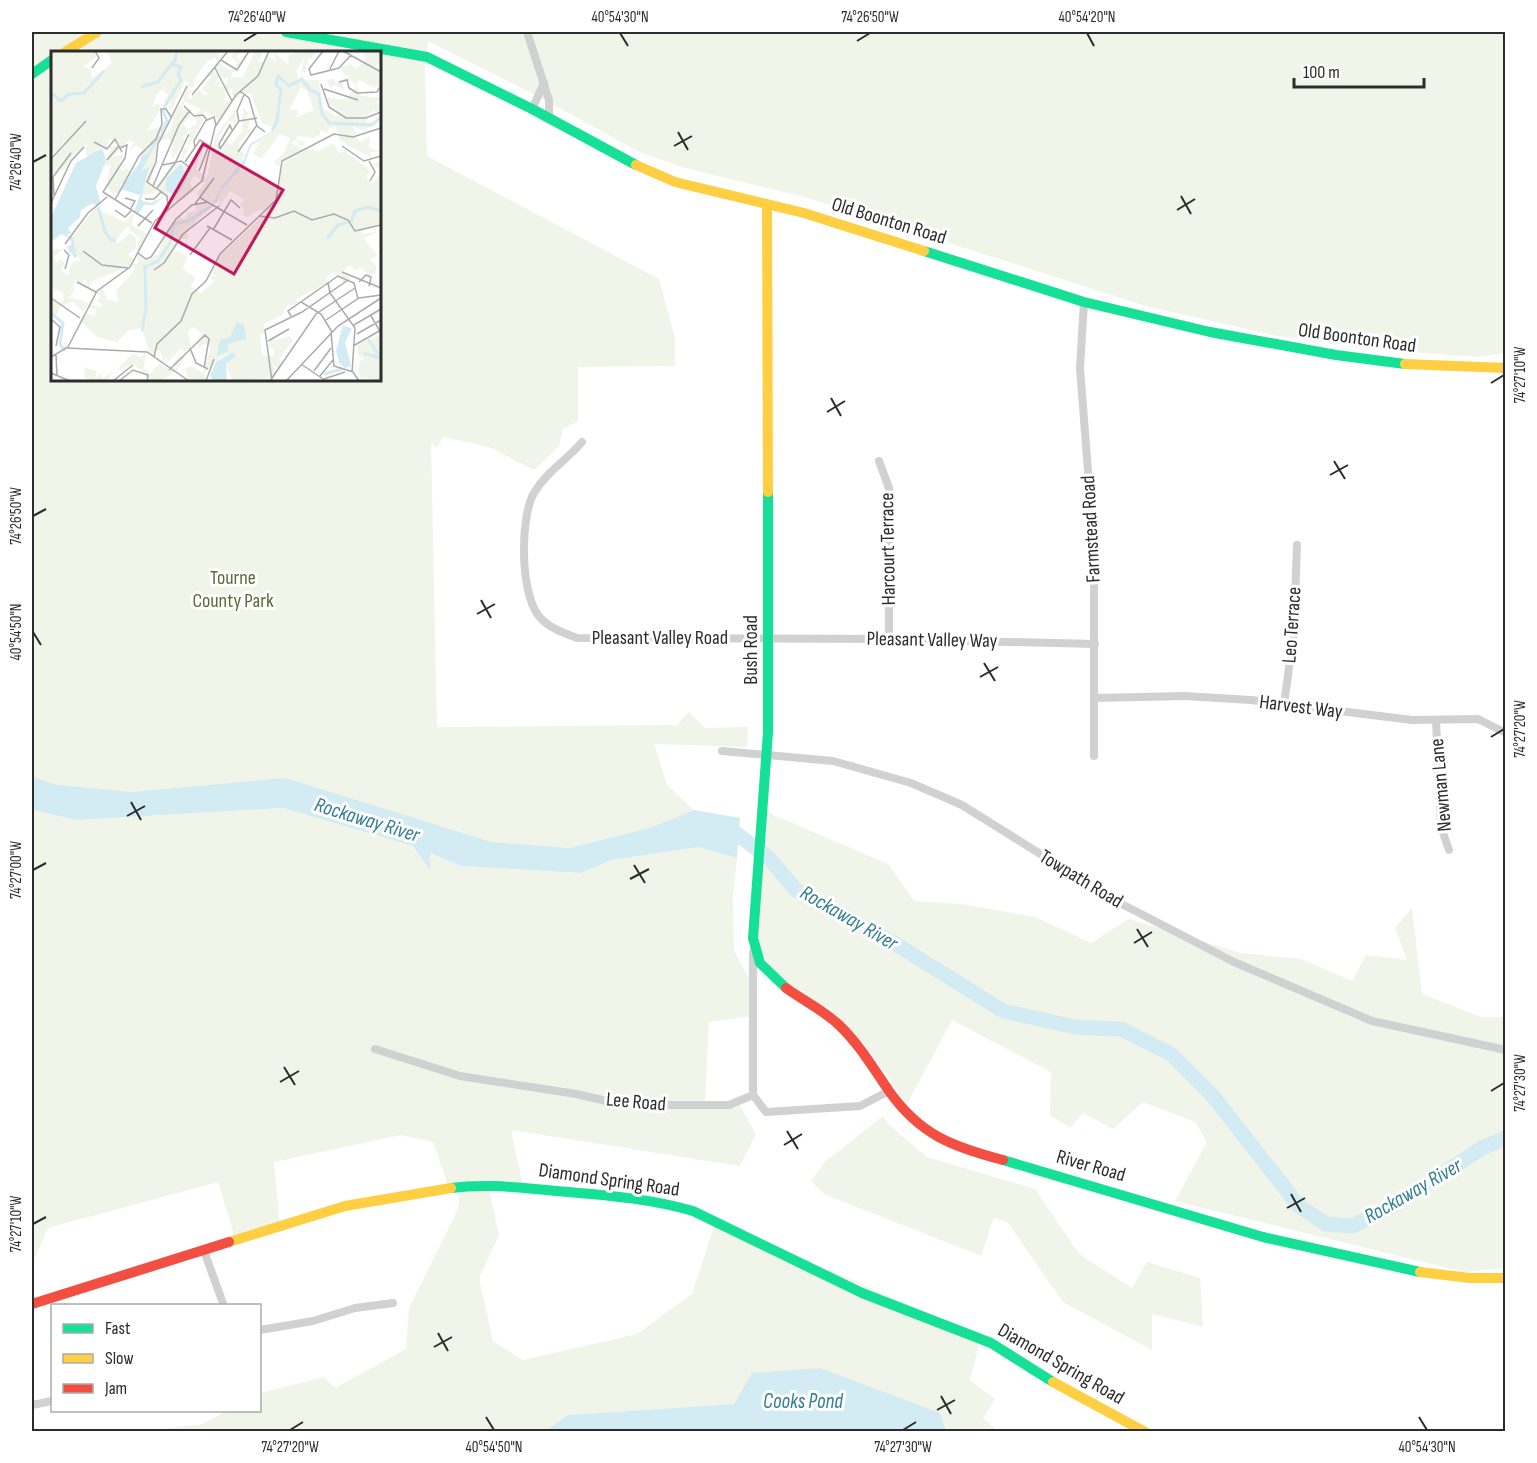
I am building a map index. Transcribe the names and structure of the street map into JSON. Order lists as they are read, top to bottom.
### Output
{
  "streets": {
    "street": [
      "Old Boonton Road",
      "Farmstead Road",
      "Harcourt Terrace",
      "Leo Terrace",
      "Pleasant Valley Road",
      "Pleasant Valley Way",
      "Bush Road",
      "Harvest Way",
      "Newman Lane",
      "Towpath Road",
      "Lee Road",
      "River Road",
      "Diamond Spring Road"
    ]
  },
  "crossings": [
    ["Old Boonton Road", "Farmstead Road"],
    ["Old Boonton Road", "Bush Road"],
    ["Farmstead Road", "Pleasant Valley Way"],
    ["Farmstead Road", "Harvest Way"],
    ["Harcourt Terrace", "Pleasant Valley Way"],
    ["Leo Terrace", "Harvest Way"],
    ["Pleasant Valley Road", "Pleasant Valley Way"],
    ["Pleasant Valley Road", "Bush Road"],
    ["Pleasant Valley Way", "Bush Road"],
    ["Bush Road", "Towpath Road"],
    ["Bush Road", "Lee Road"],
    ["Bush Road", "River Road"],
    ["Harvest Way", "Newman Lane"]
  ],
  "water": ["Rockaway River", "Cooks Pond"],
  "parks": ["Tourne County Park"],
  "legend": ["Fast", "Slow", "Jam"],
  "scale_bar": "100 m",
  "coordinates": [
    "74°26'40\"W",
    "40°54'30\"N",
    "74°26'50\"W",
    "40°54'20\"N",
    "74°27'10\"W",
    "40°54'50\"N",
    "74°27'20\"W",
    "74°27'00\"W",
    "74°27'30\"W"
  ]
}
